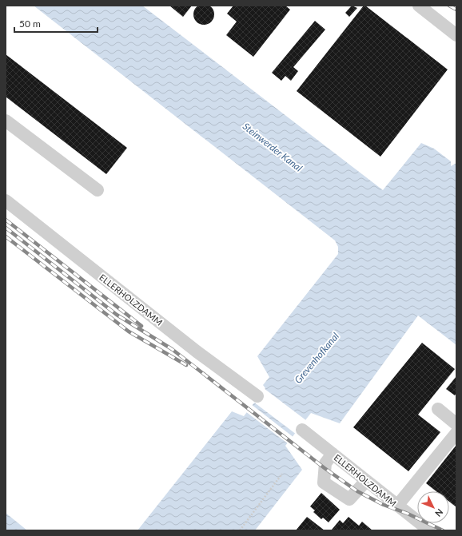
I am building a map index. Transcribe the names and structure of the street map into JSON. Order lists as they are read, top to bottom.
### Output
{
  "streets": {
    "street": ["ELLERHOLZDAMM"]
  },
  "water": ["Steinwerder Kanal", "Grevenhofkanal"],
  "scale_bar": "50 m",
  "north": "bottom right"
}
